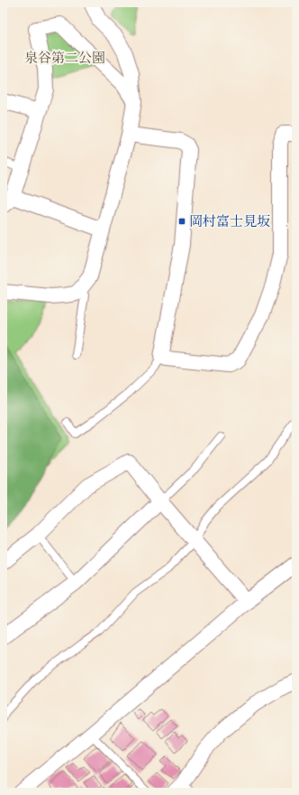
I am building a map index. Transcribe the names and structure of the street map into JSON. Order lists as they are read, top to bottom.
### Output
{
  "parks": ["泉谷第二公園"],
  "places": {
    "transit": ["岡村富士見坂"]
  }
}
